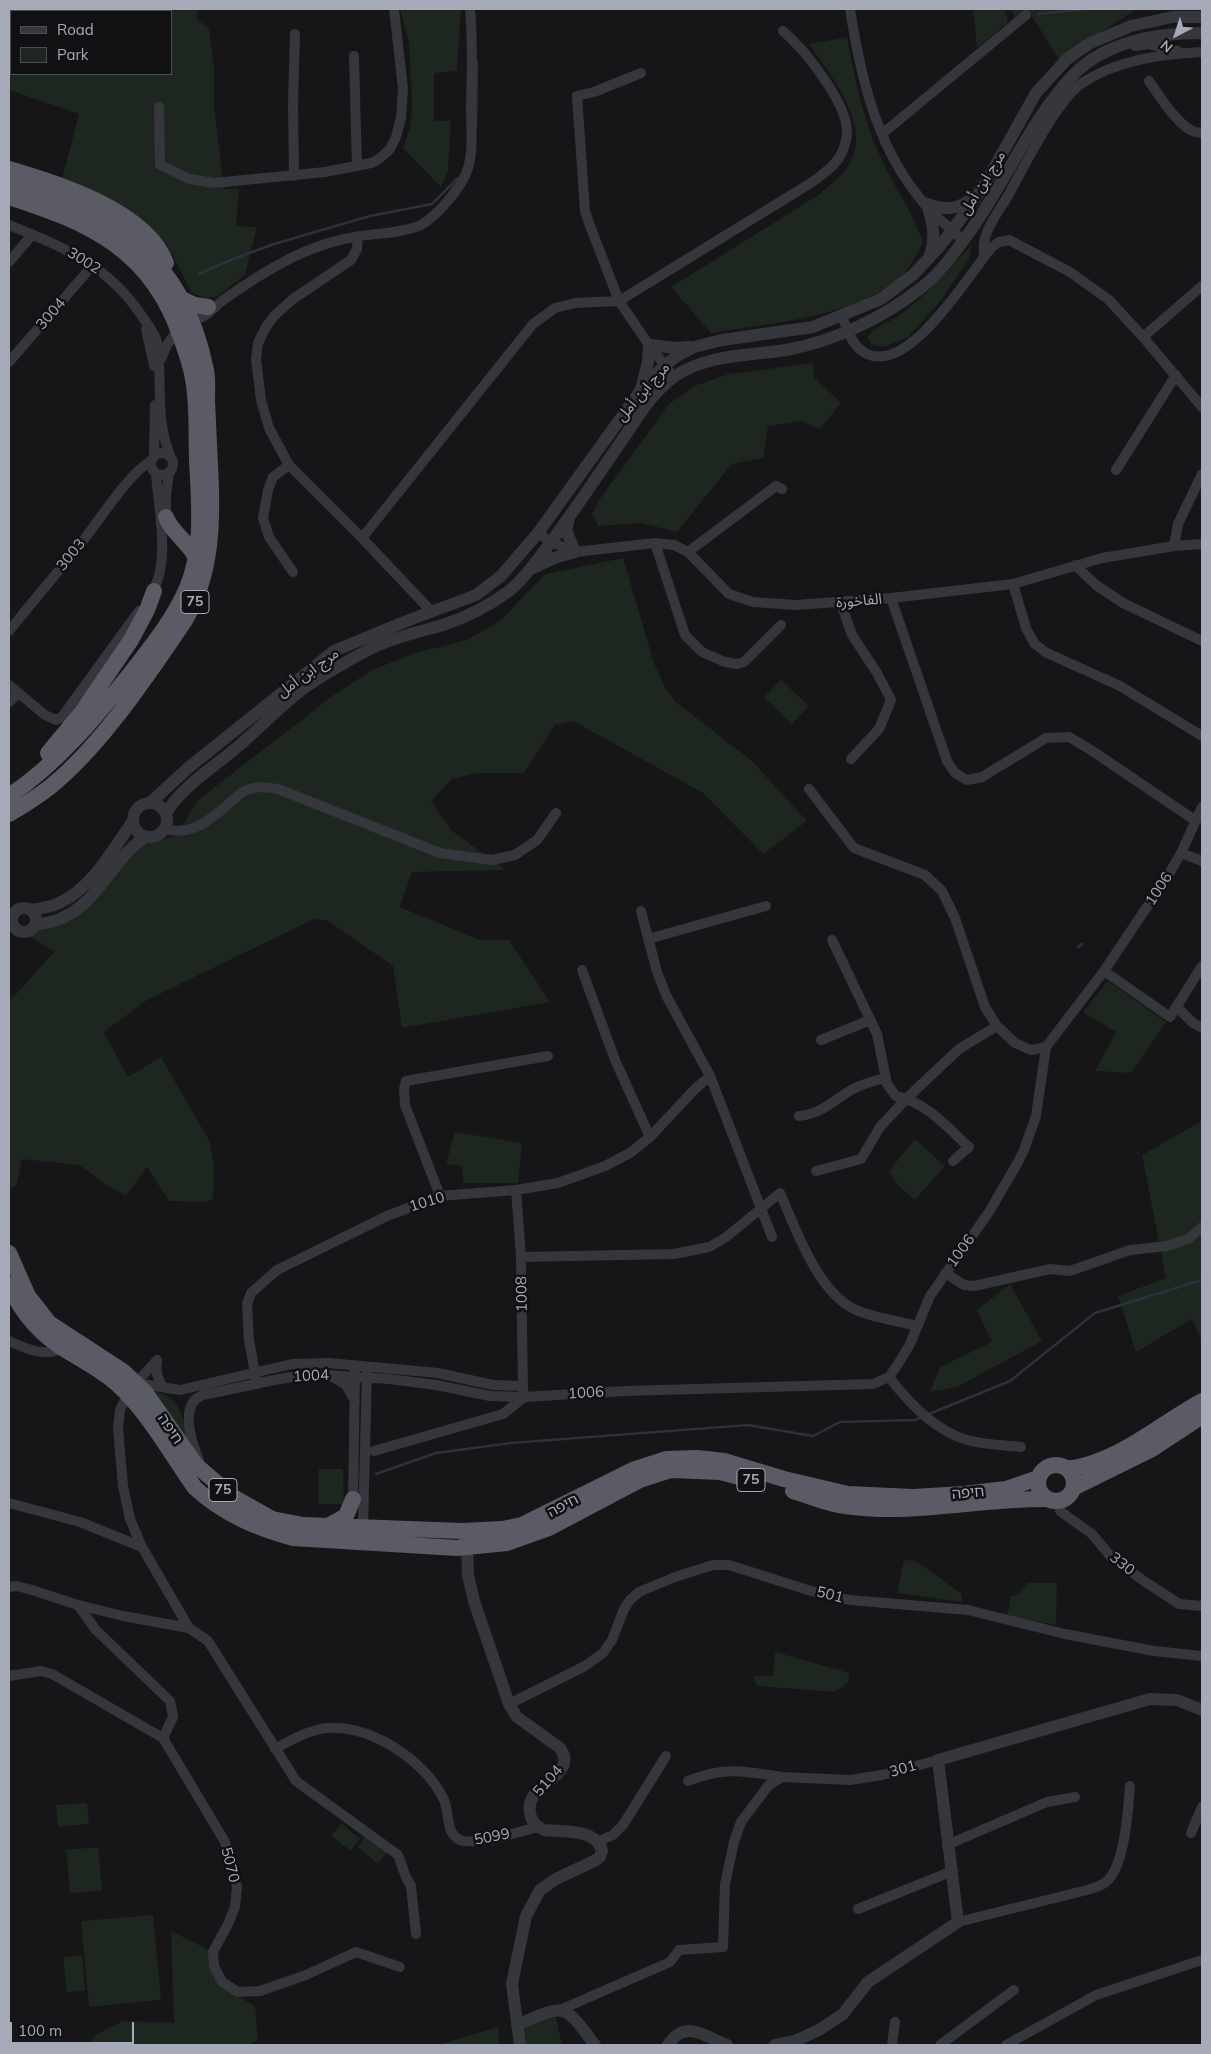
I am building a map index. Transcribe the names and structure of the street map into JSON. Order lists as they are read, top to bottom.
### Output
{
  "streets": {
    "highway": ["75", "חיפה"],
    "street": [
      "مرج ابن أمل",
      "3002",
      "3004",
      "3003",
      "الفاخورة",
      "1006",
      "1010",
      "1008",
      "1004",
      "330",
      "501",
      "301",
      "5104",
      "5099",
      "5070"
    ]
  },
  "crossings": [
    ["مرج ابن أمل", "الفاخورة"],
    ["3002", "3004"],
    ["3002", "3003"],
    ["75", "1004"],
    ["75", "חיפה"],
    ["75", "330"],
    ["1006", "1008"],
    ["1006", "1004"],
    ["1010", "1008"],
    ["1010", "1004"],
    ["1010", "חיפה"],
    ["1008", "1004"],
    ["1004", "חיפה"],
    ["חיפה", "330"],
    ["חיפה", "5104"],
    ["501", "5104"],
    ["5104", "5099"]
  ],
  "legend": ["Road", "Park"],
  "scale_bar": "100 m",
  "north": "bottom left"
}
